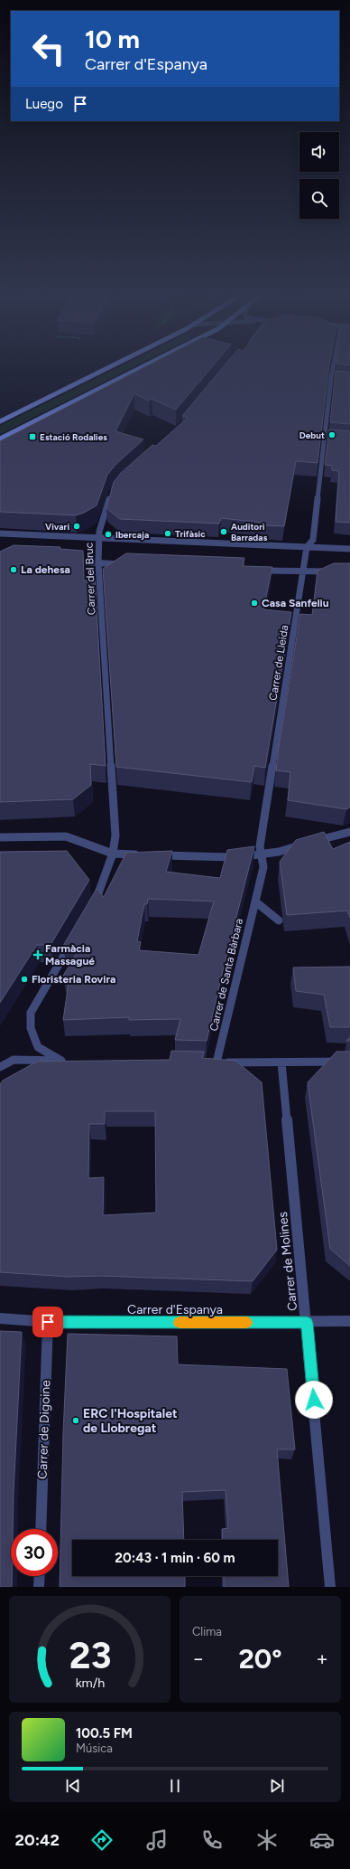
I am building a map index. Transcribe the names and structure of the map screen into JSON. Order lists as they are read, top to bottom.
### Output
{
  "streets": {
    "street": [
      "Carrer del Bruc",
      "Carrer de Lleida",
      "Carrer de Santa Bàrbara",
      "Carrer de Molines",
      "Carrer d'Espanya",
      "Carrer de Digoine"
    ]
  },
  "crossings": [
    ["Carrer de Lleida", "Carrer de Santa Bàrbara"],
    ["Carrer de Santa Bàrbara", "Carrer de Molines"],
    ["Carrer de Molines", "Carrer d'Espanya"],
    ["Carrer d'Espanya", "Carrer de Digoine"]
  ],
  "places": {
    "other": [
      "Debut",
      "Vivari",
      "Auditori Barradas",
      "Trifàsic",
      "Ibercaja",
      "La dehesa",
      "Casa Sanfeliu",
      "Floristeria Rovira",
      "ERC l'Hospitalet de Llobregat"
    ],
    "transit": ["Estació Rodalies"],
    "health": ["Farmàcia Massagué"]
  },
  "page": {
    "turn": ["10 m", "Carrer d'Espanya"],
    "then": "Luego",
    "limit": "30",
    "trip": "20:43 · 1 min · 60 m",
    "tile": "Clima",
    "heat": ["−", "20°", "+"],
    "song": ["100.5 FM", "Música"],
    "tabs": "20:42",
    "gauge": ["23", "km/h"]
  }
}
